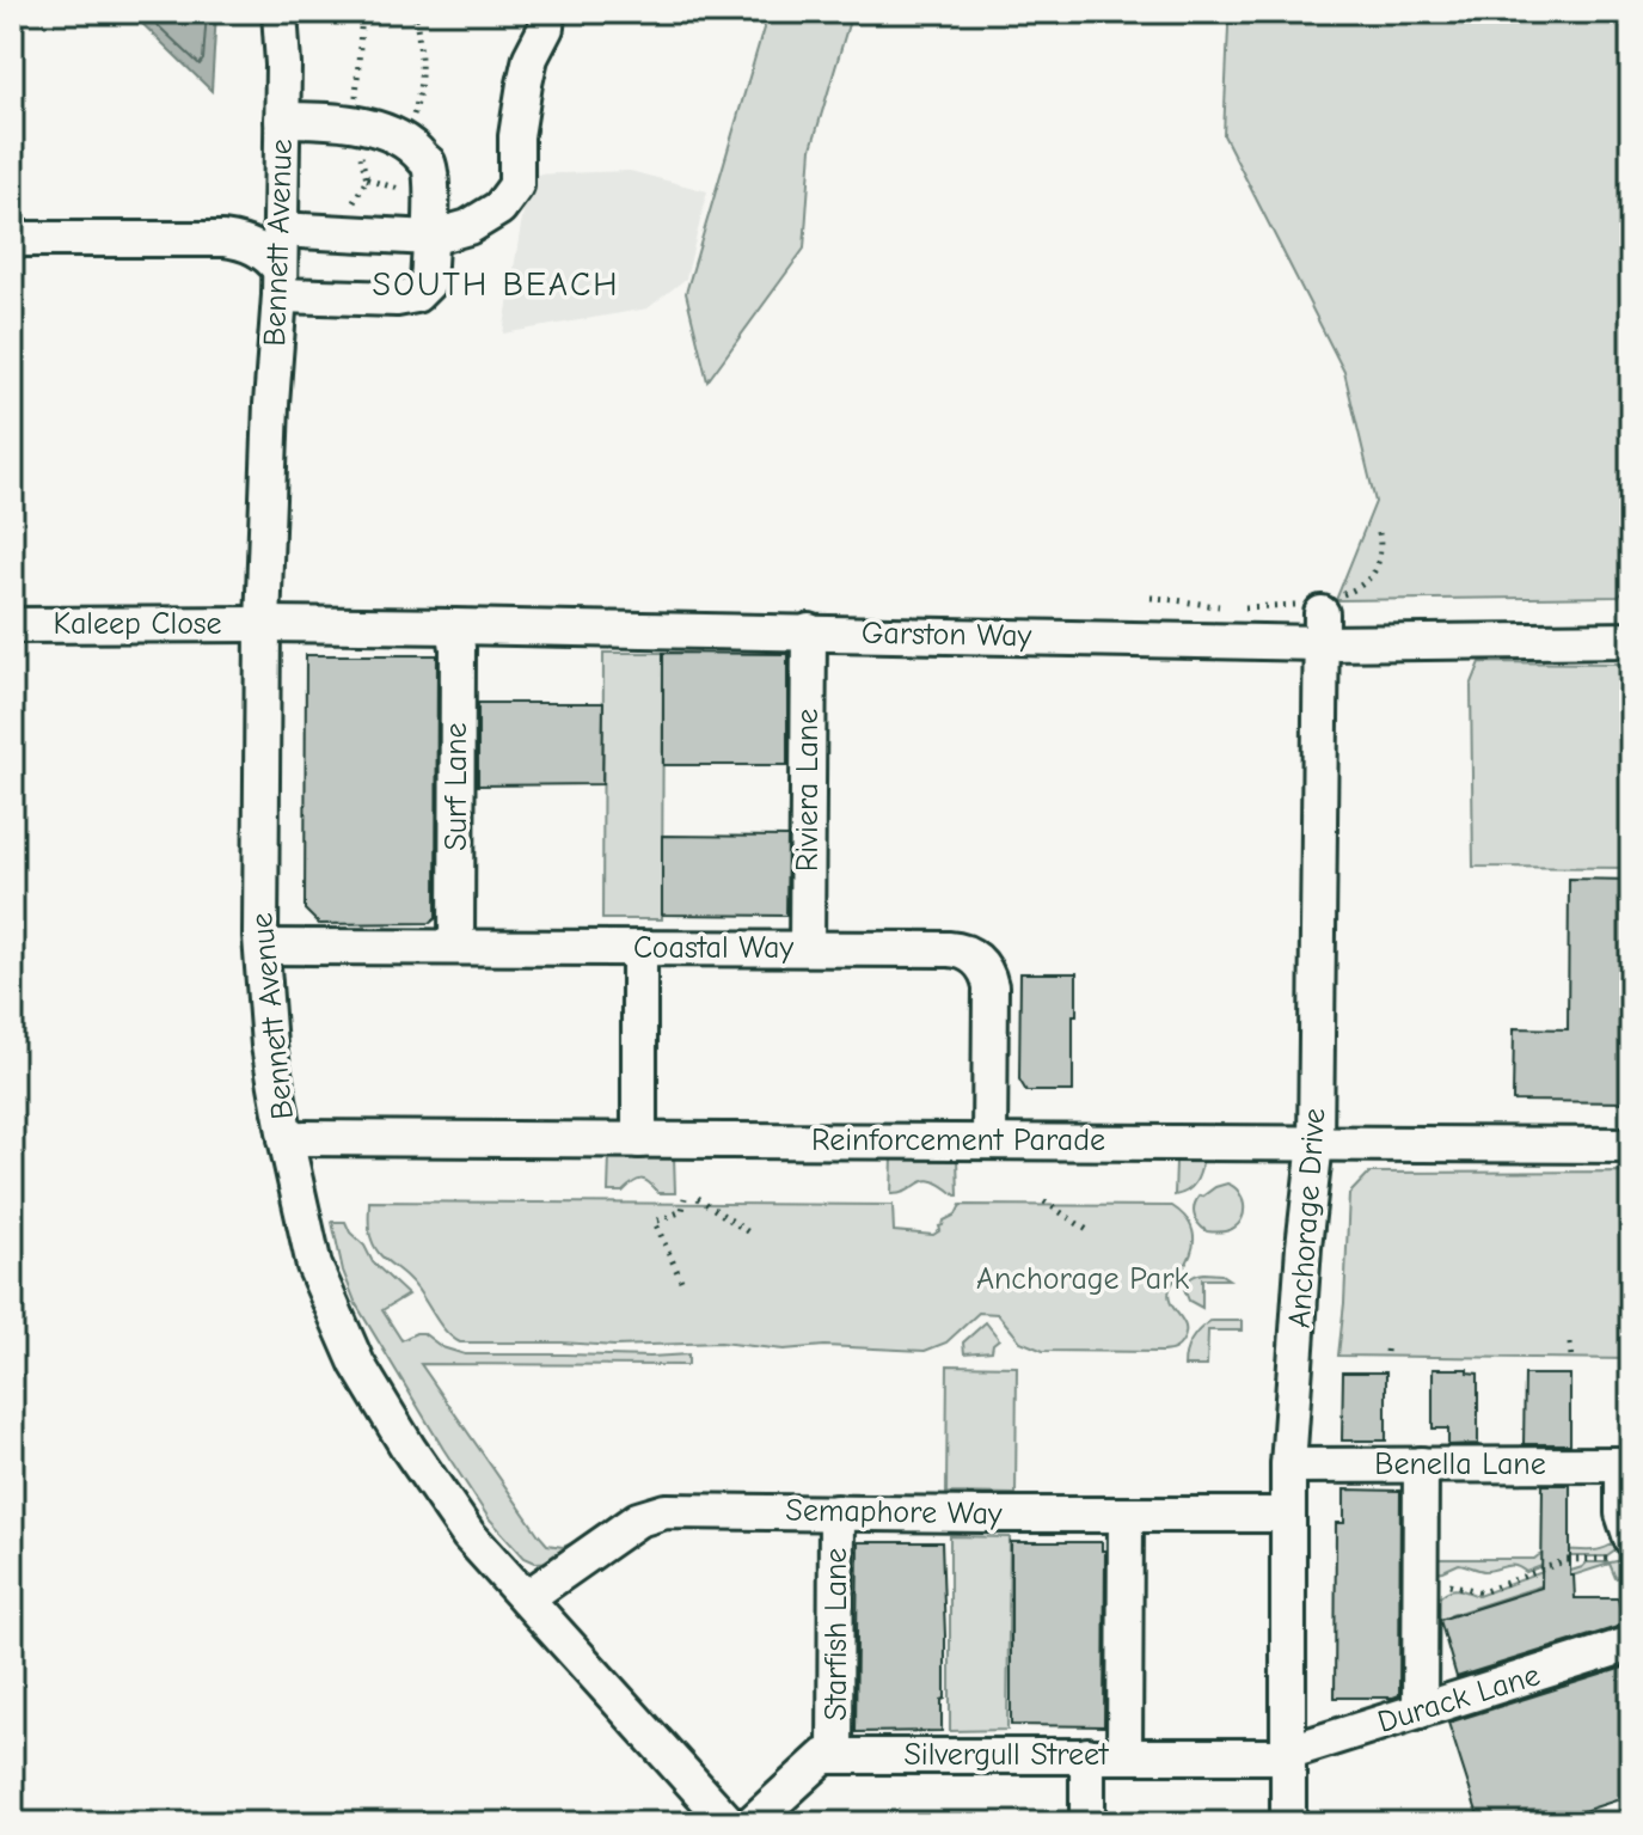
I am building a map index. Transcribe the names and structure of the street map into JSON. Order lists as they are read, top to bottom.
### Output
{
  "streets": {
    "street": [
      "Bennett Avenue",
      "Kaleep Close",
      "Garston Way",
      "Surf Lane",
      "Riviera Lane",
      "Coastal Way",
      "Reinforcement Parade",
      "Anchorage Drive",
      "Benella Lane",
      "Semaphore Way",
      "Starfish Lane",
      "Durack Lane",
      "Silvergull Street"
    ]
  },
  "crossings": [
    ["Bennett Avenue", "Kaleep Close"],
    ["Bennett Avenue", "Garston Way"],
    ["Bennett Avenue", "Coastal Way"],
    ["Bennett Avenue", "Reinforcement Parade"],
    ["Bennett Avenue", "Semaphore Way"],
    ["Kaleep Close", "Garston Way"],
    ["Garston Way", "Surf Lane"],
    ["Garston Way", "Riviera Lane"],
    ["Garston Way", "Anchorage Drive"],
    ["Surf Lane", "Coastal Way"],
    ["Riviera Lane", "Coastal Way"],
    ["Coastal Way", "Reinforcement Parade"],
    ["Reinforcement Parade", "Anchorage Drive"],
    ["Anchorage Drive", "Benella Lane"],
    ["Anchorage Drive", "Semaphore Way"],
    ["Anchorage Drive", "Durack Lane"],
    ["Anchorage Drive", "Silvergull Street"],
    ["Semaphore Way", "Starfish Lane"],
    ["Starfish Lane", "Silvergull Street"],
    ["Durack Lane", "Silvergull Street"]
  ],
  "districts": ["SOUTH BEACH"],
  "parks": ["Anchorage Park"]
}
